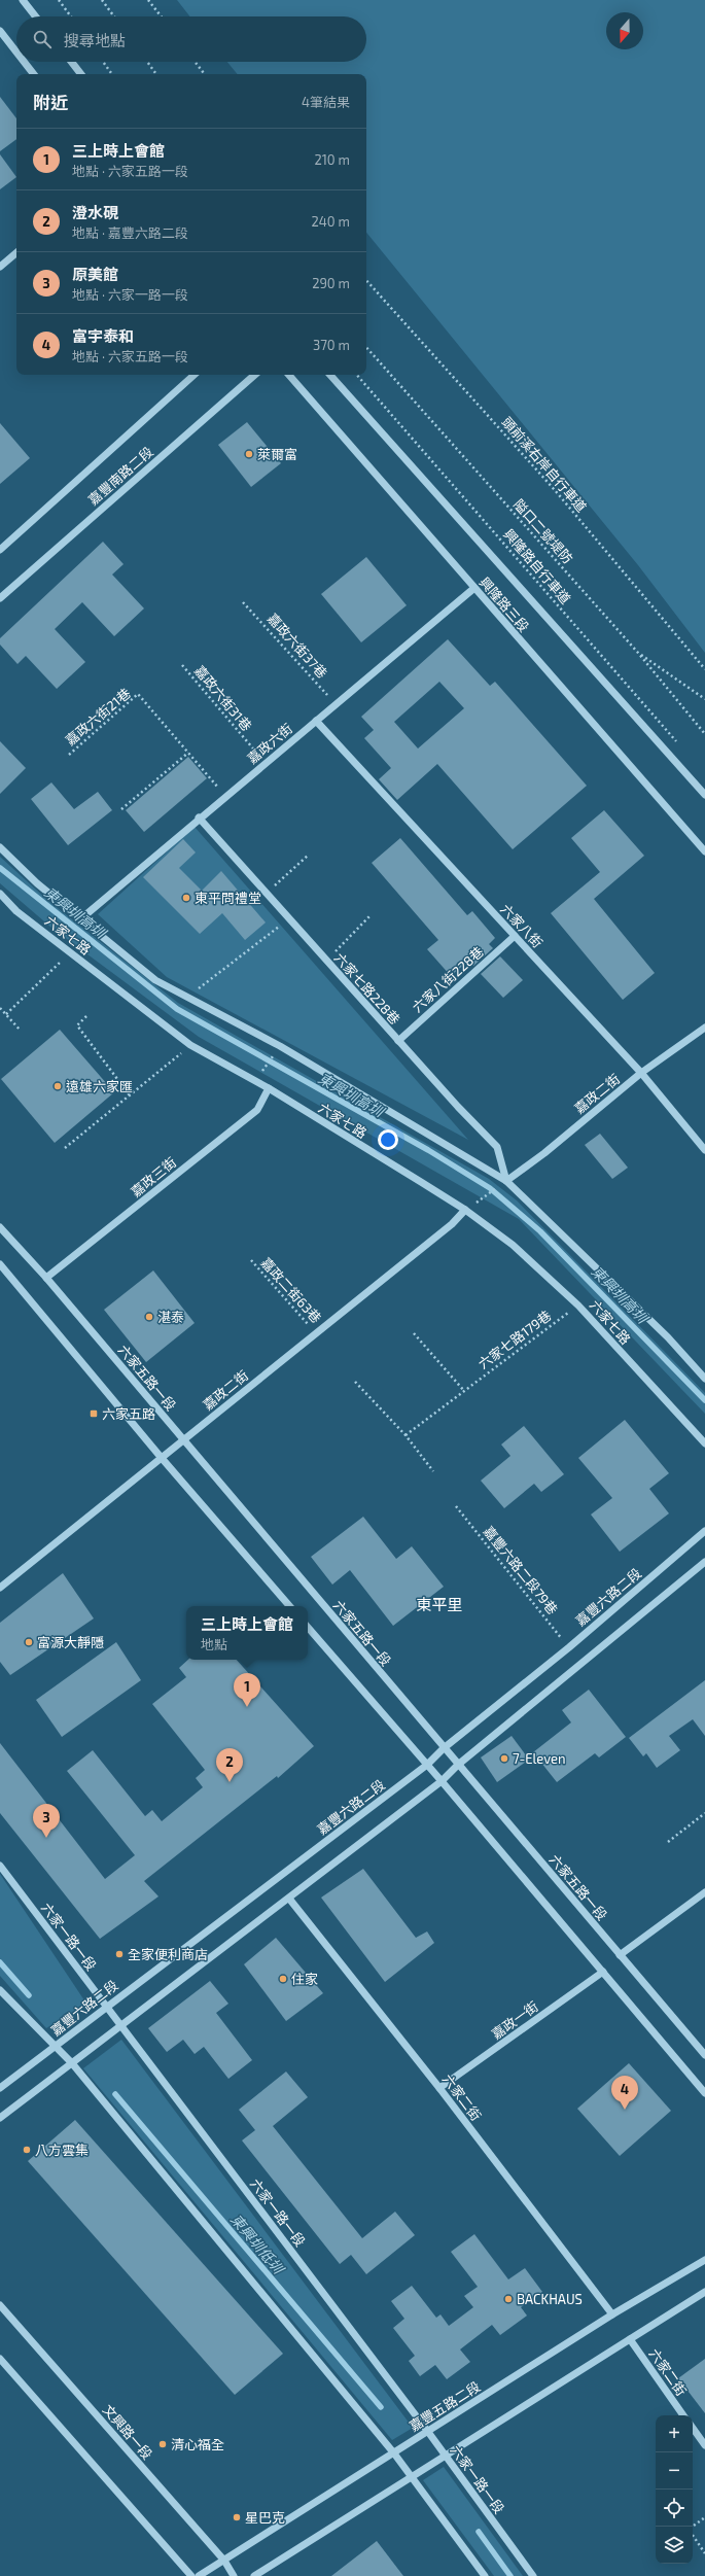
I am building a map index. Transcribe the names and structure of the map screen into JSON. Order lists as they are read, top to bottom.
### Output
{
  "streets": {
    "street": [
      "嘉豐南路二段",
      "興隆路三段",
      "嘉政六街",
      "六家八街",
      "六家七路",
      "六家八街228巷",
      "六家七路228巷",
      "嘉政二街",
      "嘉政三街",
      "六家五路一段",
      "嘉豐六路二段",
      "六家一路一段",
      "嘉政一街",
      "六家二街",
      "嘉豐五路二段",
      "文興路一段"
    ],
    "path": [
      "頭前溪右岸自行車道",
      "隘口二號堤防",
      "興隆路自行車道",
      "嘉政六街37巷",
      "嘉政六街31巷",
      "嘉政六街21巷",
      "嘉政二街63巷",
      "六家七路179巷",
      "嘉豐六路二段79巷"
    ]
  },
  "crossings": [
    ["興隆路三段", "嘉政六街"],
    ["嘉政六街37巷", "嘉政六街"],
    ["嘉政六街31巷", "嘉政六街"],
    ["嘉政六街21巷", "嘉政六街"],
    ["嘉政六街", "六家八街"],
    ["嘉政六街", "六家七路"],
    ["嘉政六街", "六家七路228巷"],
    ["六家八街", "六家八街228巷"],
    ["六家八街", "嘉政二街"],
    ["六家七路", "六家七路228巷"],
    ["六家七路", "嘉政二街"],
    ["六家七路", "嘉政三街"],
    ["六家七路", "六家七路179巷"],
    ["六家八街228巷", "六家七路228巷"],
    ["六家七路228巷", "嘉政二街"],
    ["嘉政二街", "嘉政二街63巷"],
    ["嘉政二街", "六家五路一段"],
    ["嘉政三街", "六家五路一段"],
    ["六家五路一段", "嘉豐六路二段"],
    ["嘉豐六路二段79巷", "嘉豐六路二段"],
    ["嘉豐六路二段", "六家一路一段"],
    ["六家一路一段", "嘉豐五路二段"],
    ["嘉政一街", "六家二街"],
    ["六家二街", "嘉豐五路二段"],
    ["嘉豐五路二段", "文興路一段"]
  ],
  "districts": ["東平里"],
  "water": ["東興圳高圳", "東興圳低圳"],
  "places": {
    "other": [
      "萊爾富",
      "東平問禮堂",
      "遠雄六家匯",
      "湛泰",
      "富源大靜隱",
      "7-Eleven",
      "全家便利商店",
      "住家",
      "八方雲集",
      "BACKHAUS",
      "清心福全",
      "星巴克"
    ],
    "transit": ["六家五路"]
  },
  "north": "bottom",
  "page": {
    "search": "搜尋地點",
    "heading": ["附近", "4筆結果"],
    "list": [
      {
        "mark": "1",
        "name": "三上時上會館",
        "note": "地點 · 六家五路一段",
        "value": "210 m"
      },
      {
        "mark": "2",
        "name": "澄水硯",
        "note": "地點 · 嘉豐六路二段",
        "value": "240 m"
      },
      {
        "mark": "3",
        "name": "原美館",
        "note": "地點 · 六家一路一段",
        "value": "290 m"
      },
      {
        "mark": "4",
        "name": "富宇泰和",
        "note": "地點 · 六家五路一段",
        "value": "370 m"
      }
    ],
    "popup": ["三上時上會館", "地點"],
    "pins": [
      "1",
      "2",
      "3",
      "4"
    ],
    "map_buttons": ["+", "−"]
  }
}
